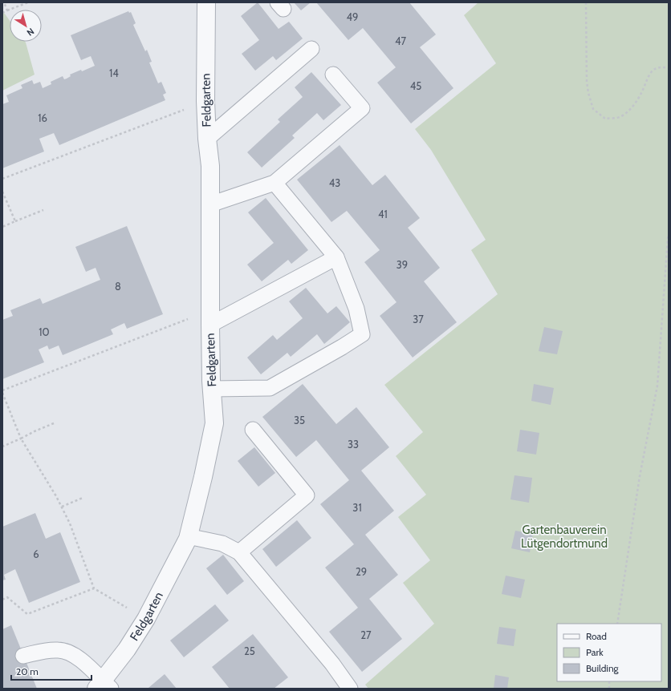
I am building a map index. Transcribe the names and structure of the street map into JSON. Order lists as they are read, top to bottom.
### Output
{
  "streets": {
    "street": ["Feldgarten"]
  },
  "parks": ["Gartenbauverein Lütgendortmund"],
  "house_numbers": [
    "49",
    "47",
    "14",
    "45",
    "16",
    "43",
    "41",
    "39",
    "8",
    "37",
    "10",
    "35",
    "33",
    "31",
    "6",
    "29",
    "27",
    "25"
  ],
  "legend": ["Road", "Park", "Building"],
  "scale_bar": "20 m",
  "north": "bottom right"
}
